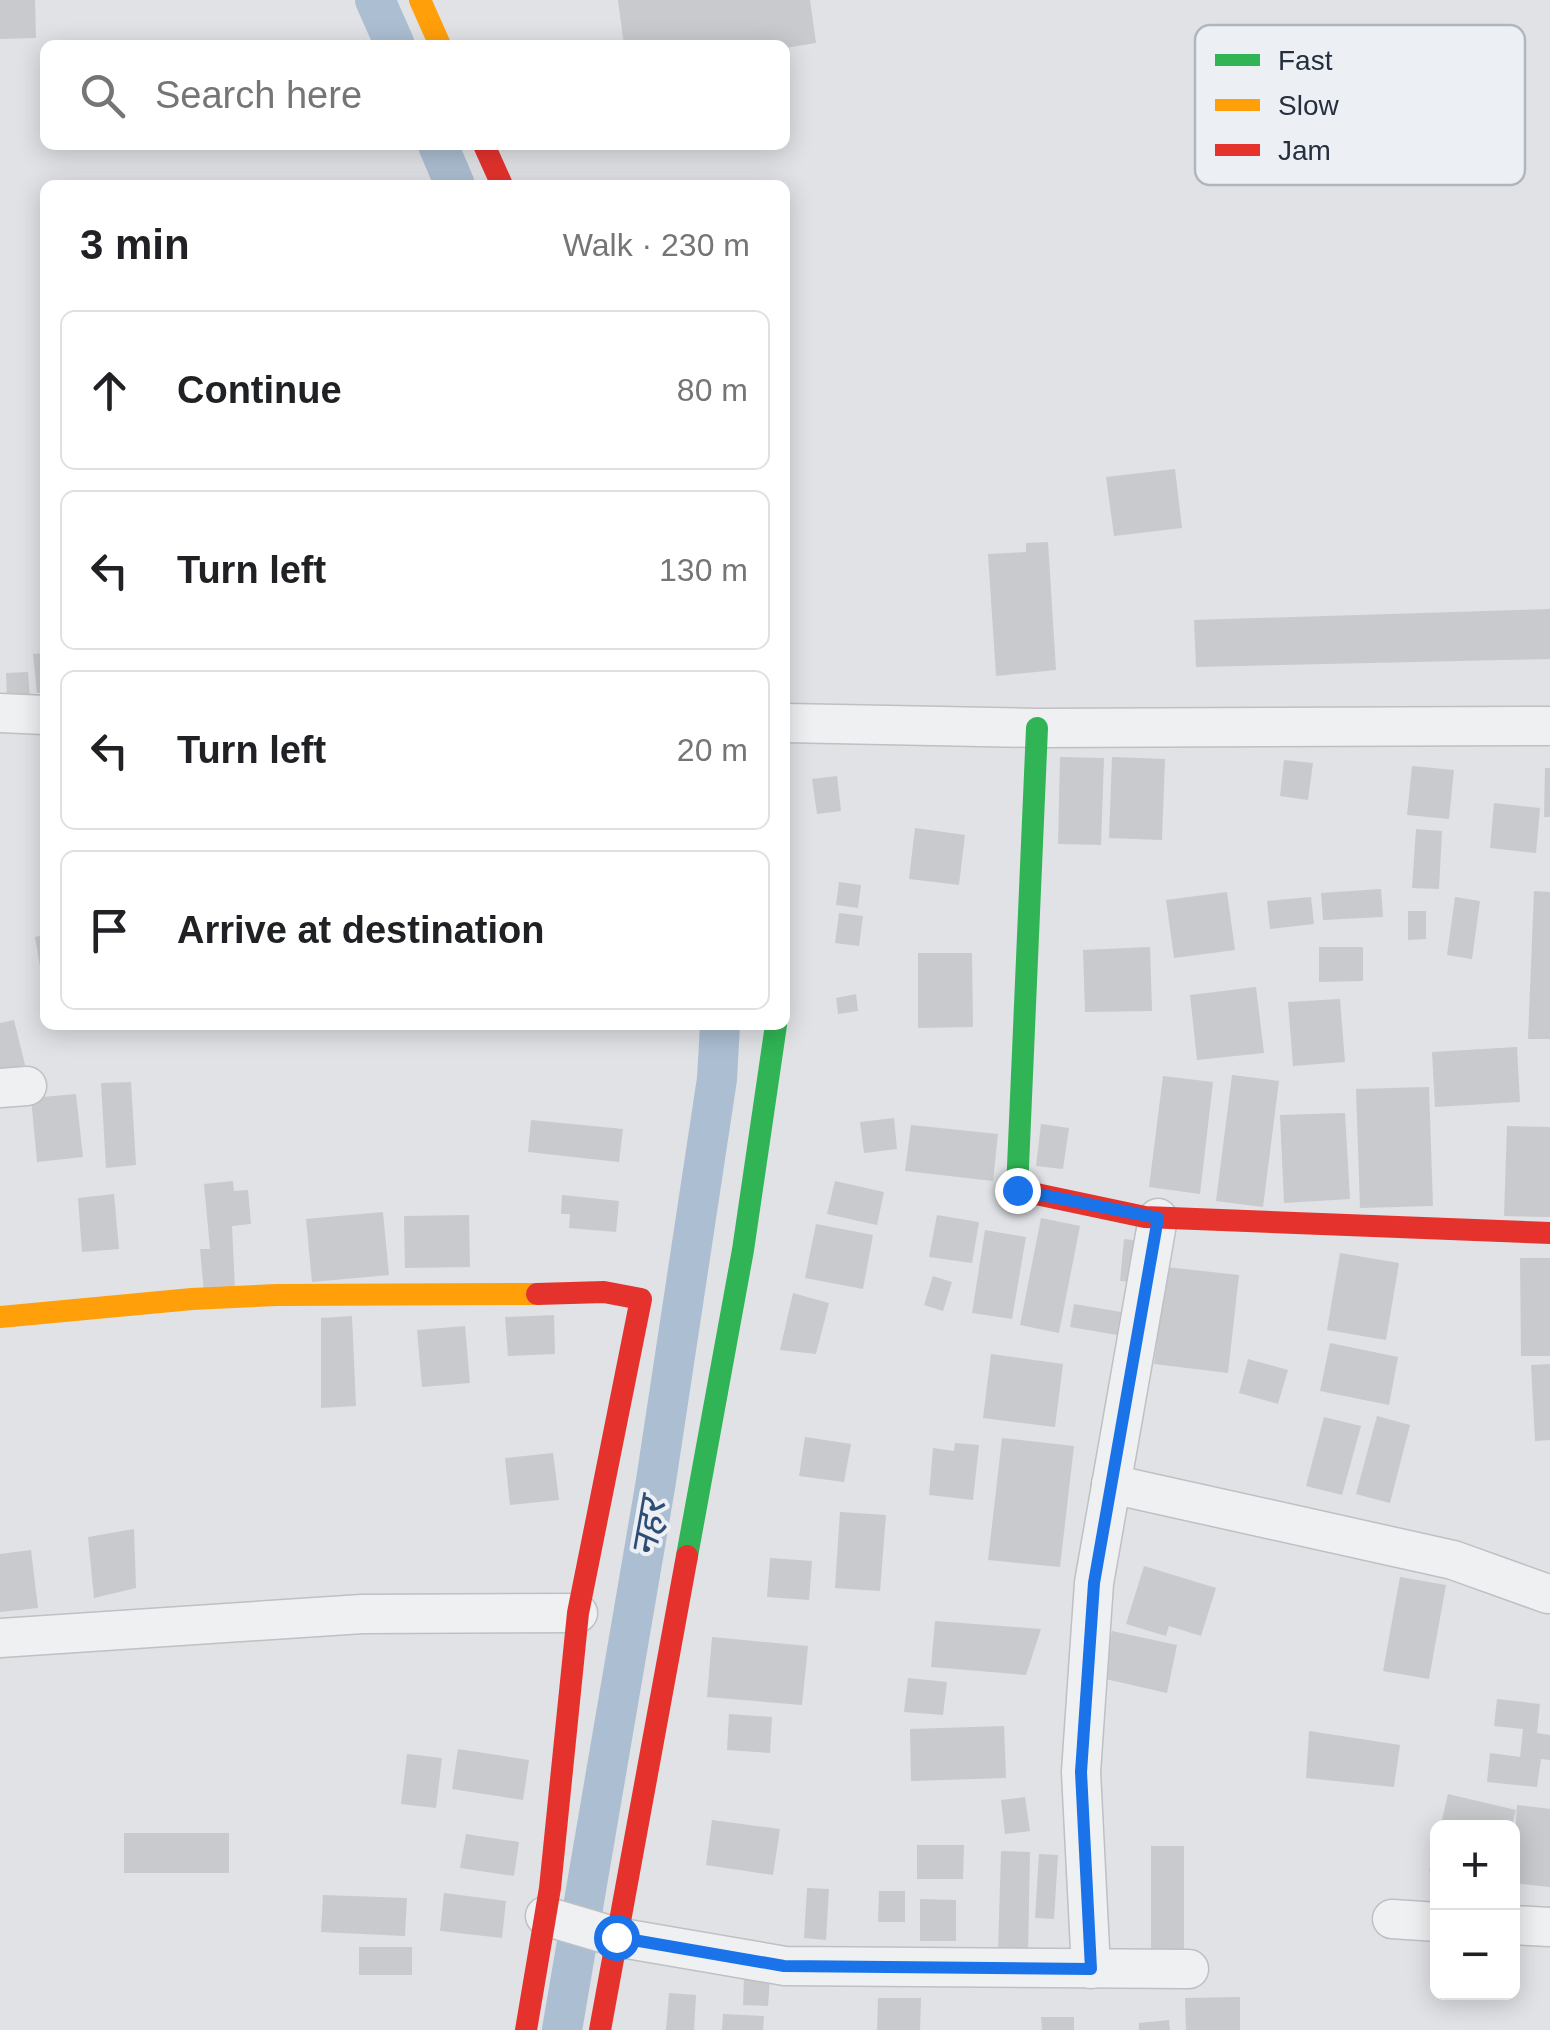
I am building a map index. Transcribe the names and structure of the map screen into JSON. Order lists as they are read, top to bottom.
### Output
{
  "water": ["नहर"],
  "legend": ["Fast", "Slow", "Jam"],
  "page": {
    "search": "Search here",
    "heading": ["3 min", "Walk · 230 m"],
    "list": [
      ["Continue", "80 m"],
      ["Turn left", "130 m"],
      ["Turn left", "20 m"],
      "Arrive at destination"
    ],
    "map_buttons": ["+", "−"]
  }
}
